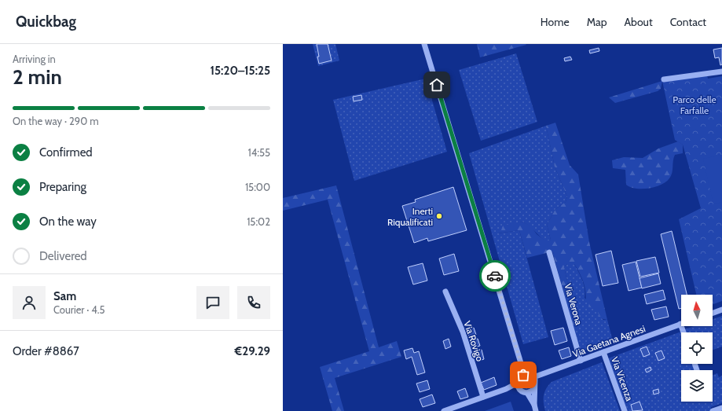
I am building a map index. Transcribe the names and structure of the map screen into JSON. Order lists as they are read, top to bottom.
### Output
{
  "streets": {
    "street": [
      "Via Verona",
      "Via Rovigo",
      "Via Gaetana Agnesi",
      "Via Vicenza"
    ]
  },
  "crossings": [
    ["Via Verona", "Via Gaetana Agnesi"],
    ["Via Gaetana Agnesi", "Via Vicenza"]
  ],
  "parks": ["Parco delle Farfalle"],
  "places": ["Inerti Riqualificati"],
  "north": "top",
  "page": {
    "header": "Quickbag",
    "nav": [
      "Home",
      "Map",
      "About",
      "Contact"
    ],
    "heading": ["2 min", "Arriving in", "15:20–15:25"],
    "panel": [
      "Sam",
      "Courier · 4.5",
      "Order #8867",
      "€29.29"
    ],
    "bar": "On the way · 290 m",
    "list": [
      ["Confirmed", "14:55"],
      ["Preparing", "15:00"],
      ["On the way", "15:02"],
      "Delivered"
    ]
  }
}
